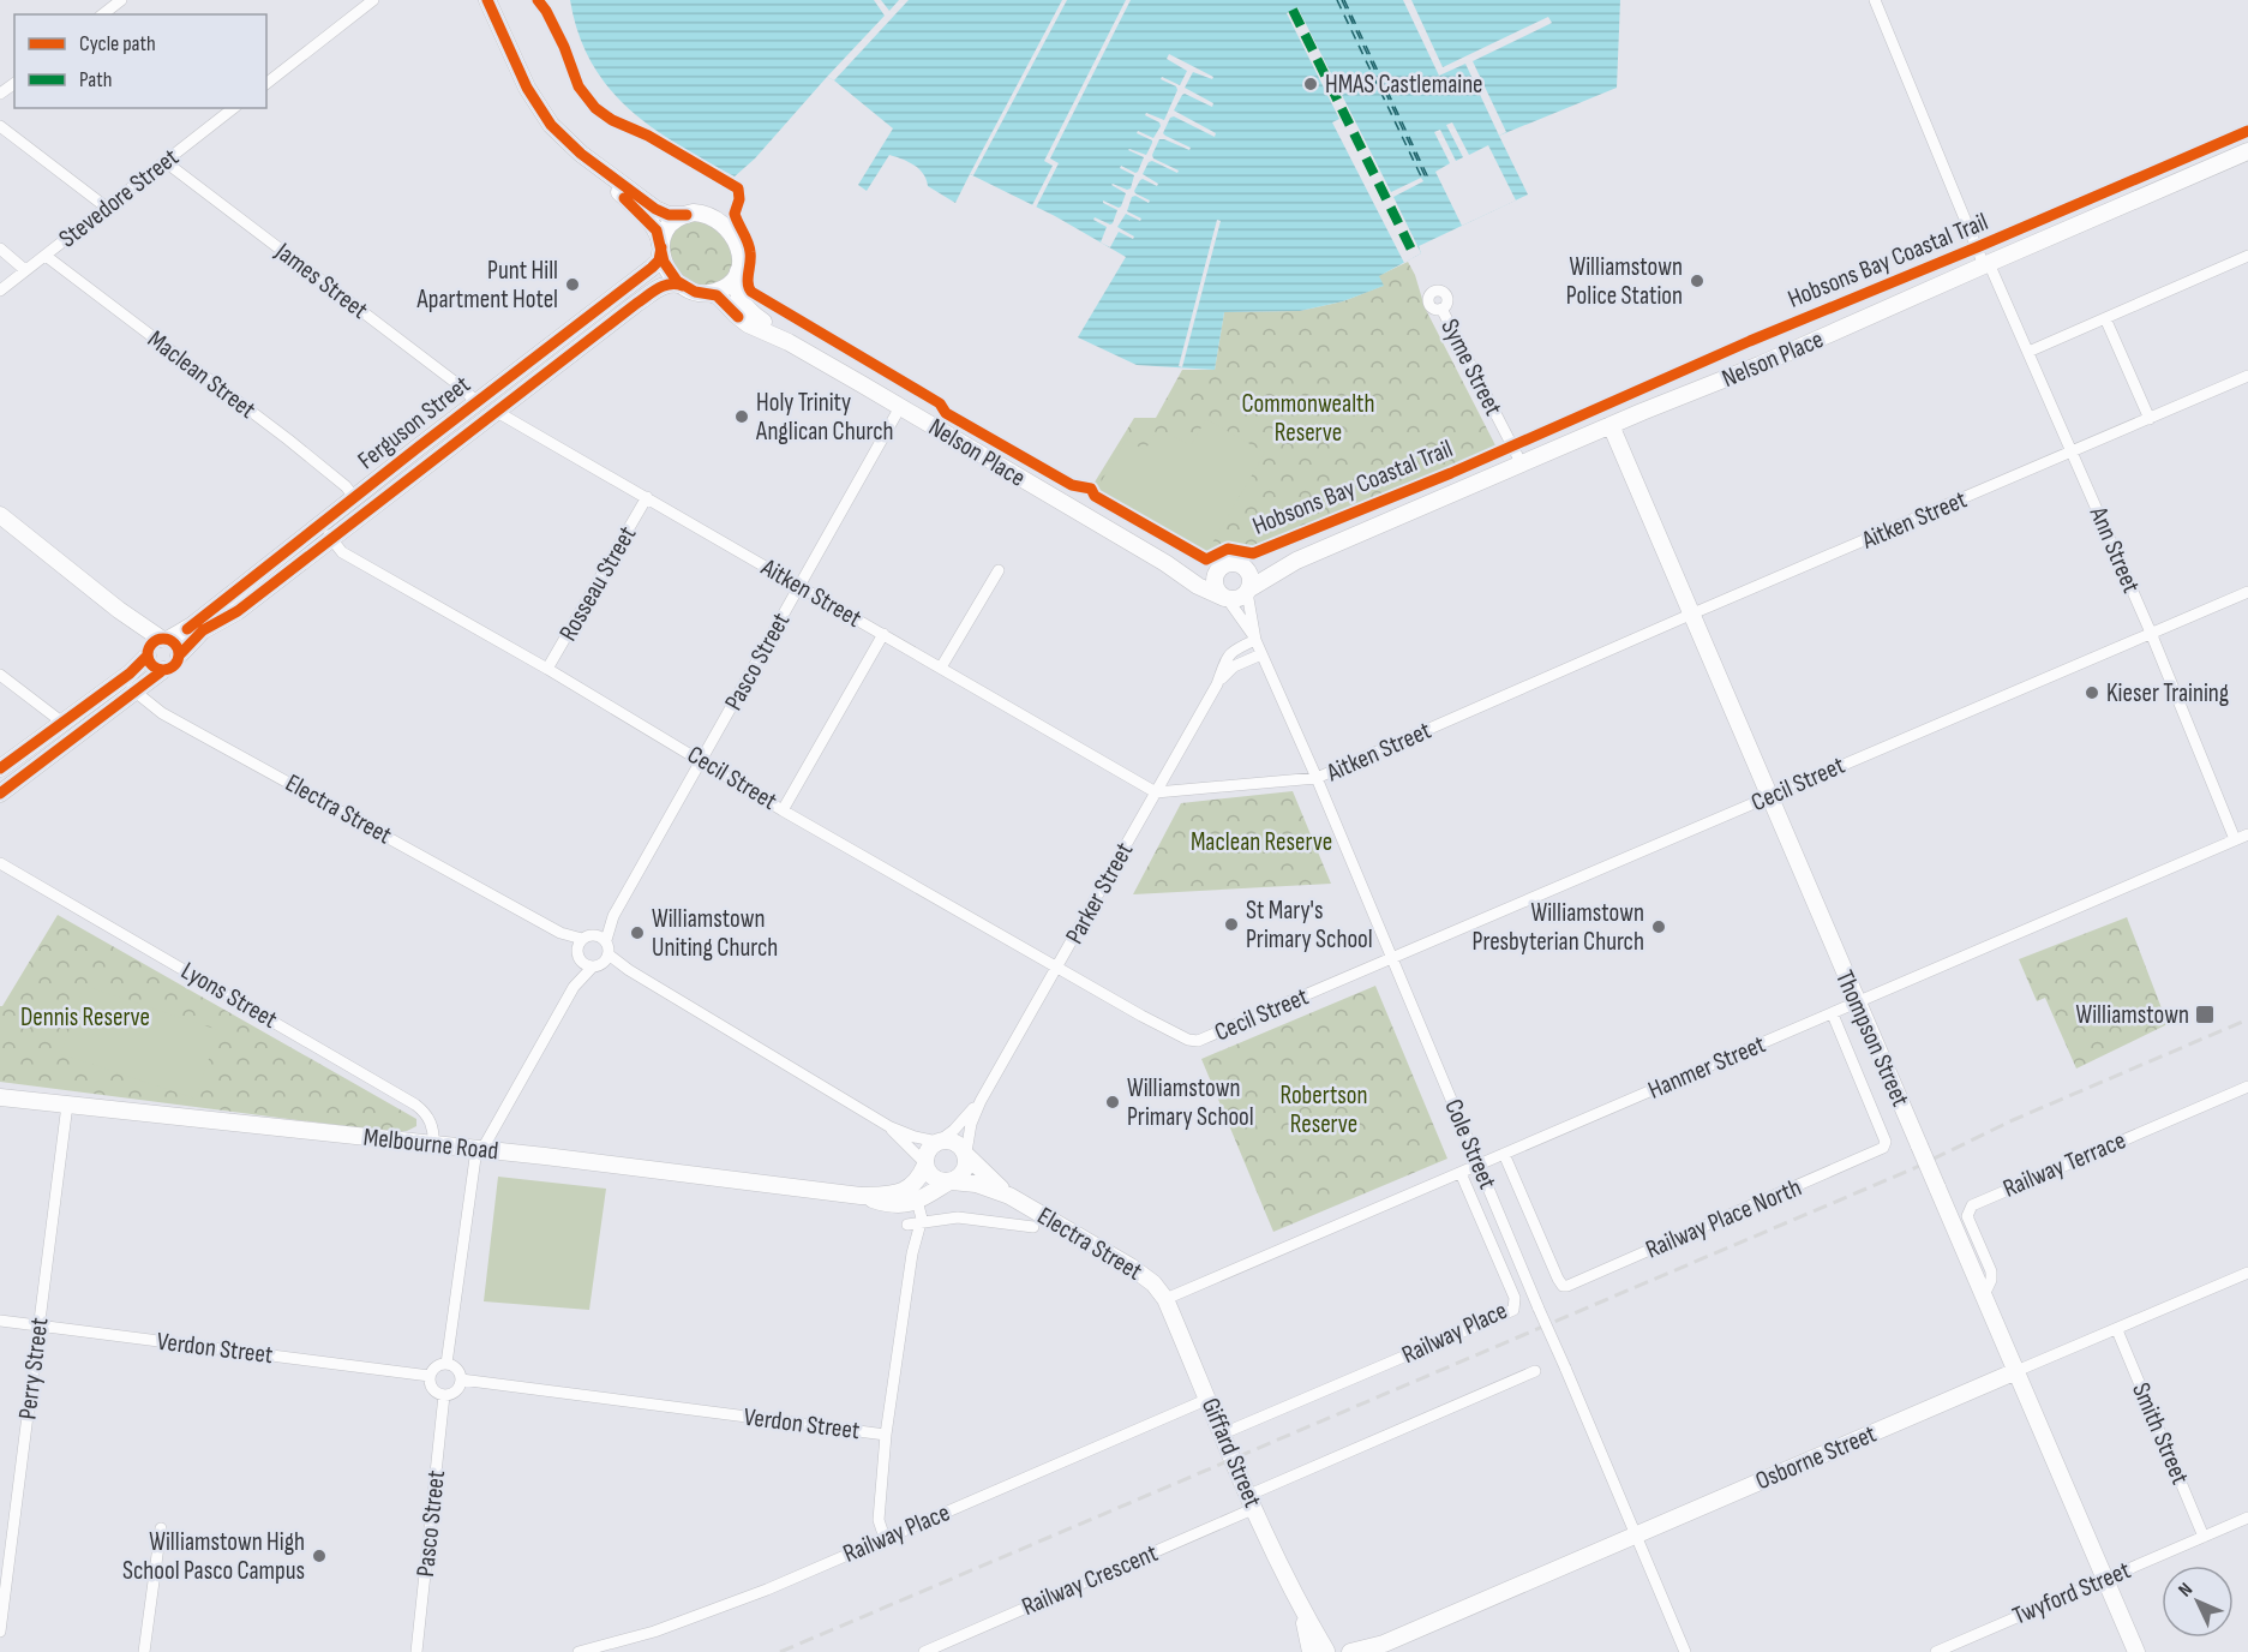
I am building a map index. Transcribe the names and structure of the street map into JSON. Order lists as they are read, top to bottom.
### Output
{
  "streets": {
    "street": [
      "Stevedore Street",
      "James Street",
      "Nelson Place",
      "Syme Street",
      "Maclean Street",
      "Ferguson Street",
      "Aitken Street",
      "Ann Street",
      "Rosseau Street",
      "Pasco Street",
      "Cecil Street",
      "Electra Street",
      "Parker Street",
      "Lyons Street",
      "Thompson Street",
      "Hanmer Street",
      "Melbourne Road",
      "Cole Street",
      "Railway Terrace",
      "Railway Place North",
      "Railway Place",
      "Verdon Street",
      "Perry Street",
      "Smith Street",
      "Giffard Street",
      "Osborne Street",
      "Railway Crescent",
      "Twyford Street"
    ],
    "cycle path": ["Hobsons Bay Coastal Trail"]
  },
  "crossings": [
    ["Stevedore Street", "James Street"],
    ["Stevedore Street", "Maclean Street"],
    ["James Street", "Ferguson Street"],
    ["Nelson Place", "Syme Street"],
    ["Nelson Place", "Ferguson Street"],
    ["Nelson Place", "Ann Street"],
    ["Nelson Place", "Pasco Street"],
    ["Nelson Place", "Thompson Street"],
    ["Nelson Place", "Cole Street"],
    ["Maclean Street", "Ferguson Street"],
    ["Ferguson Street", "Aitken Street"],
    ["Ferguson Street", "Cecil Street"],
    ["Aitken Street", "Ann Street"],
    ["Aitken Street", "Rosseau Street"],
    ["Aitken Street", "Pasco Street"],
    ["Aitken Street", "Parker Street"],
    ["Aitken Street", "Thompson Street"],
    ["Aitken Street", "Cole Street"],
    ["Ann Street", "Cecil Street"],
    ["Ann Street", "Hanmer Street"],
    ["Rosseau Street", "Cecil Street"],
    ["Pasco Street", "Cecil Street"],
    ["Pasco Street", "Verdon Street"],
    ["Cecil Street", "Parker Street"],
    ["Cecil Street", "Thompson Street"],
    ["Cecil Street", "Cole Street"],
    ["Electra Street", "Parker Street"],
    ["Electra Street", "Hanmer Street"],
    ["Electra Street", "Giffard Street"],
    ["Parker Street", "Cole Street"],
    ["Lyons Street", "Melbourne Road"],
    ["Thompson Street", "Hanmer Street"],
    ["Thompson Street", "Railway Terrace"],
    ["Thompson Street", "Osborne Street"],
    ["Thompson Street", "Twyford Street"],
    ["Hanmer Street", "Cole Street"],
    ["Hanmer Street", "Railway Place North"],
    ["Hanmer Street", "Railway Place"],
    ["Hanmer Street", "Giffard Street"],
    ["Melbourne Road", "Perry Street"],
    ["Cole Street", "Osborne Street"],
    ["Railway Place", "Giffard Street"],
    ["Verdon Street", "Perry Street"],
    ["Smith Street", "Osborne Street"],
    ["Smith Street", "Twyford Street"],
    ["Giffard Street", "Railway Crescent"]
  ],
  "parks": [
    "Commonwealth Reserve",
    "Maclean Reserve",
    "Dennis Reserve",
    "Robertson Reserve"
  ],
  "places": {
    "other": [
      "HMAS Castlemaine",
      "Williamstown Police Station",
      "Punt Hill Apartment Hotel",
      "Holy Trinity Anglican Church",
      "Kieser Training",
      "St Mary's Primary School",
      "Williamstown Presbyterian Church",
      "Williamstown Uniting Church",
      "Williamstown Primary School",
      "Williamstown High School Pasco Campus"
    ],
    "transit": ["Williamstown"]
  },
  "legend": ["Cycle path", "Path"],
  "north": "top left"
}
